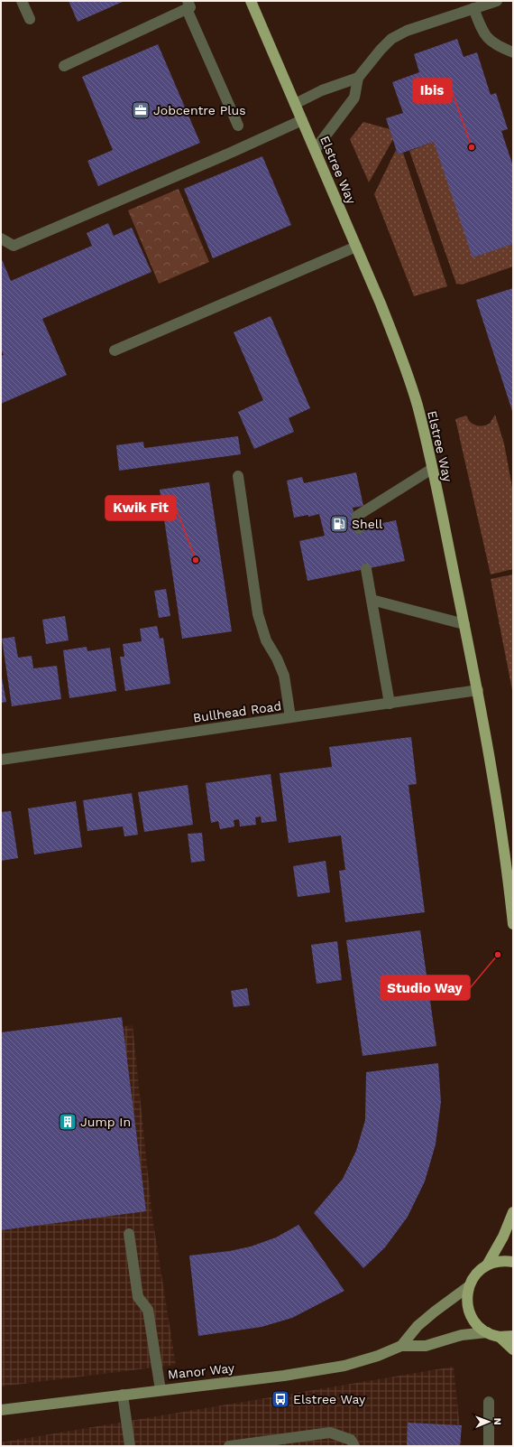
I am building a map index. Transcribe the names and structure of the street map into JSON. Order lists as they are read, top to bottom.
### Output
{
  "streets": {
    "main road": ["Elstree Way"],
    "street": ["Bullhead Road", "Manor Way"]
  },
  "crossings": [
    ["Elstree Way", "Bullhead Road"]
  ],
  "places": {
    "office": ["Jobcentre Plus"],
    "other": ["Ibis", "Kwik Fit", "Studio Way"],
    "fuel station": ["Shell"],
    "building": ["Jump In"],
    "bus stop": ["Elstree Way"]
  },
  "north": "right"
}
